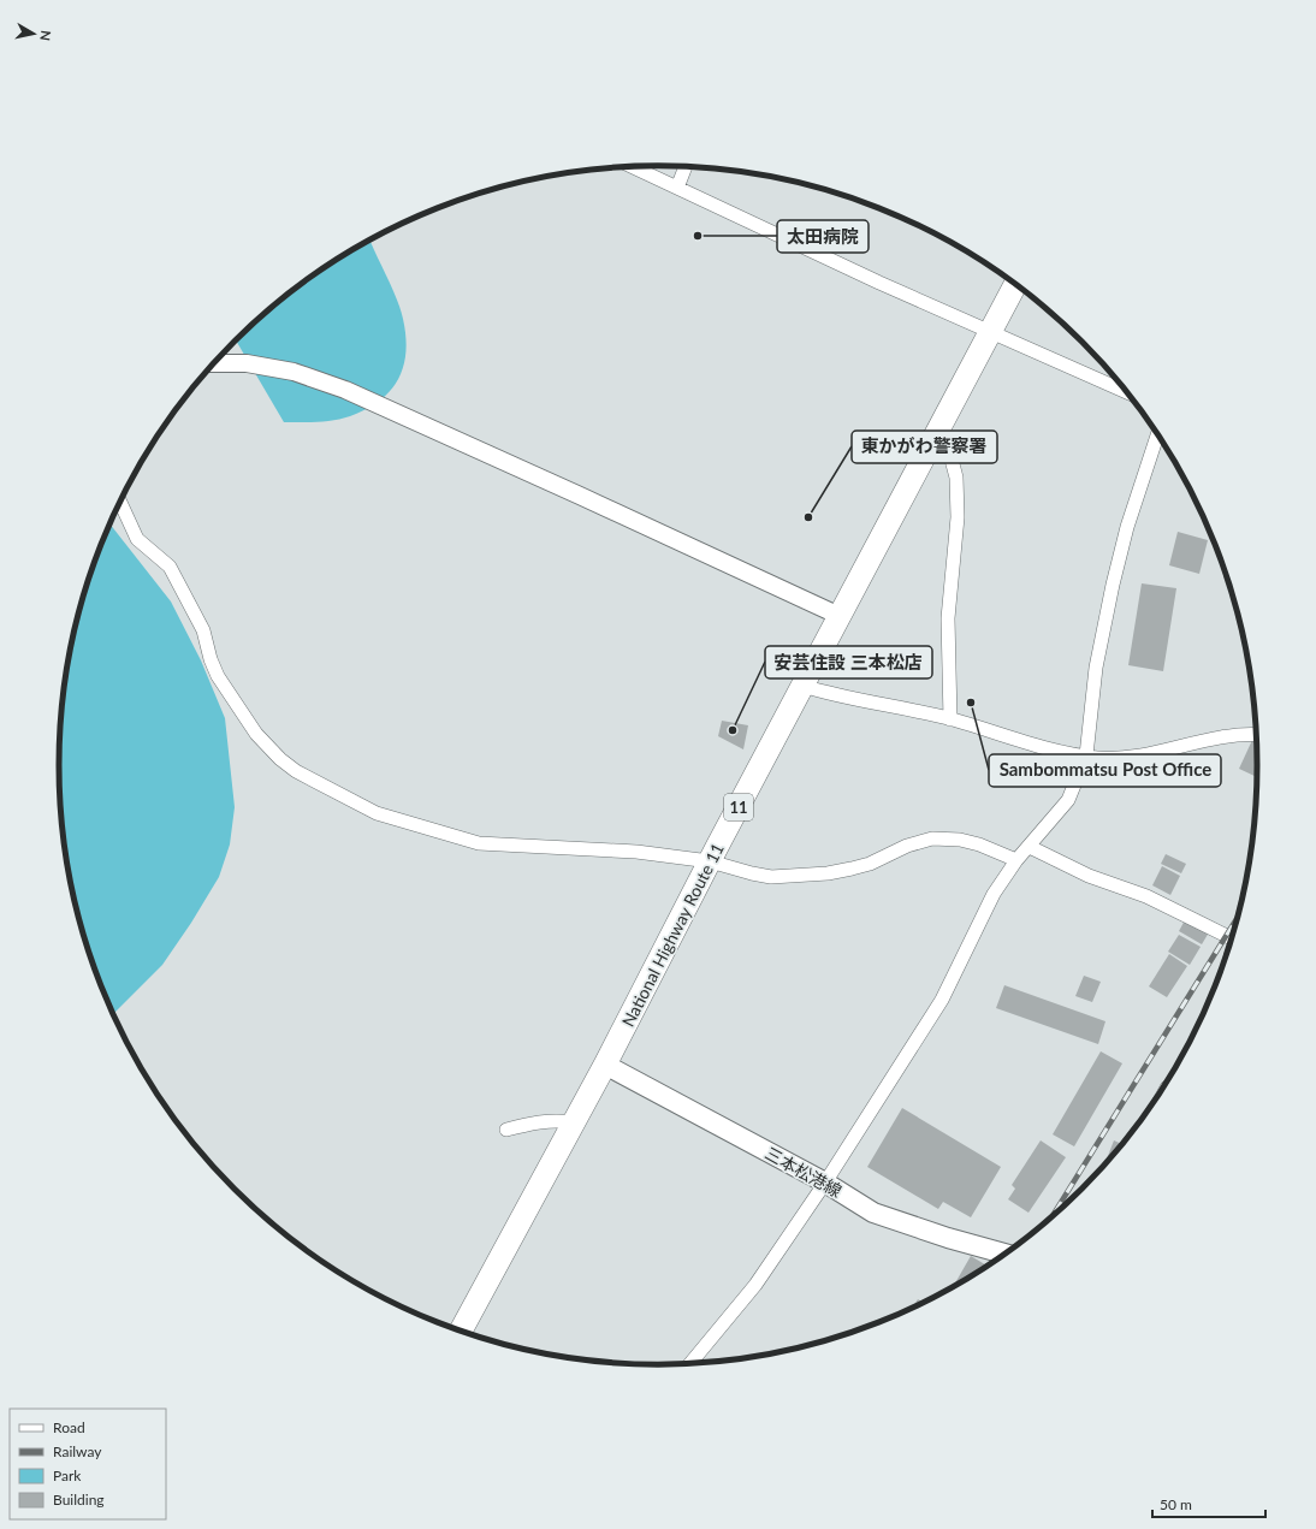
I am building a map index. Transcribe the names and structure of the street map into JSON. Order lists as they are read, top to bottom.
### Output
{
  "streets": {
    "highway": ["11", "National Highway Route 11"],
    "main road": ["三本松港線"]
  },
  "crossings": [
    ["National Highway Route 11", "三本松港線"]
  ],
  "places": [
    "太田病院",
    "東かがわ警察署",
    "Sambommatsu Post Office",
    "安芸住設 三本松店"
  ],
  "legend": [
    "Road",
    "Railway",
    "Park",
    "Building"
  ],
  "scale_bar": "50 m",
  "north": "right"
}
